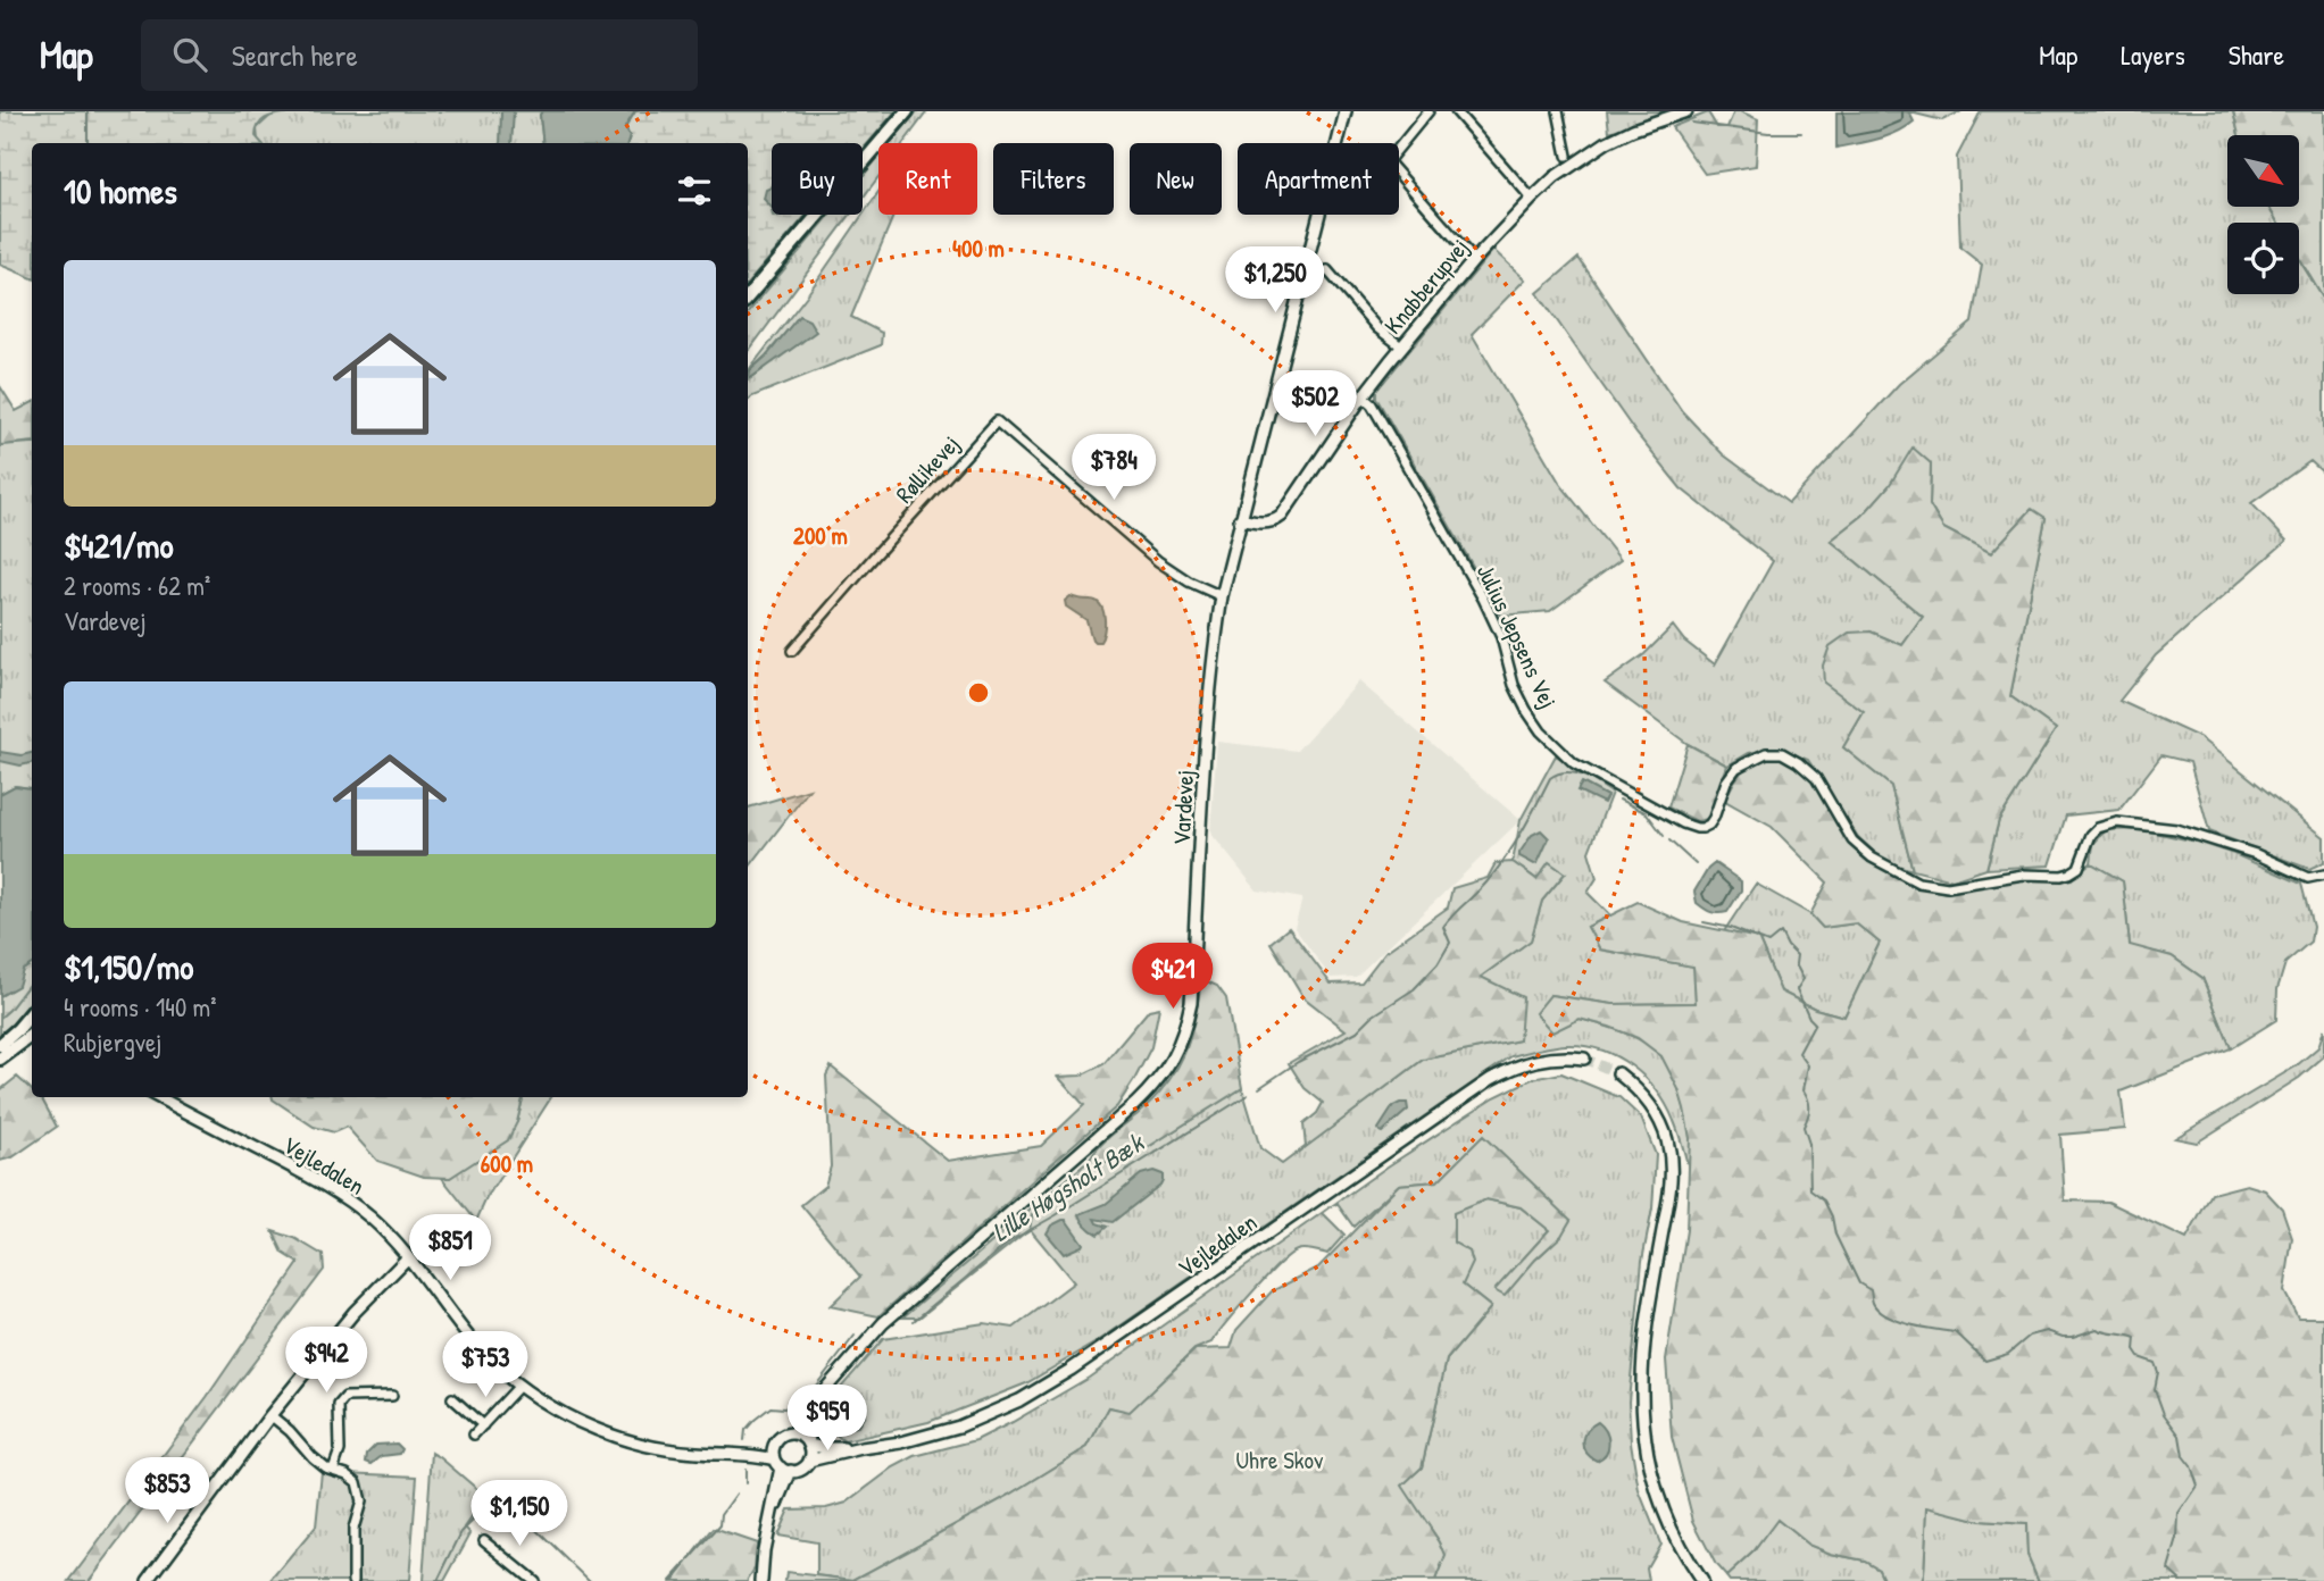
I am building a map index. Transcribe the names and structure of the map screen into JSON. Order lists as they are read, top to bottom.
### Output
{
  "streets": {
    "street": [
      "Knabberupvej",
      "Røllikevej",
      "Julius Jepsens Vej",
      "Vardevej",
      "Vejledalen"
    ]
  },
  "crossings": [
    ["Knabberupvej", "Julius Jepsens Vej"],
    ["Knabberupvej", "Vardevej"],
    ["Røllikevej", "Vardevej"],
    ["Vardevej", "Vejledalen"]
  ],
  "water": ["Lille Høgsholt Bæk"],
  "parks": ["Uhre Skov"],
  "north": "bottom right",
  "page": {
    "header": "Map",
    "search": "Search here",
    "nav": ["Map", "Layers", "Share"],
    "chip": [
      "Buy",
      "Rent",
      "Filters",
      "New",
      "Apartment"
    ],
    "heading": "10 homes",
    "list": [
      {
        "name": "$421/mo",
        "note": "2 rooms · 62 m² · Vardevej"
      },
      {
        "name": "$1,150/mo",
        "note": "4 rooms · 140 m² · Rubjergvej"
      }
    ],
    "price": [
      "$1,250",
      "$502",
      "$784",
      "$421",
      "$851",
      "$942",
      "$753",
      "$959",
      "$853",
      "$1,150"
    ]
  },
  "rings": ["400 m", "200 m", "600 m"]
}
